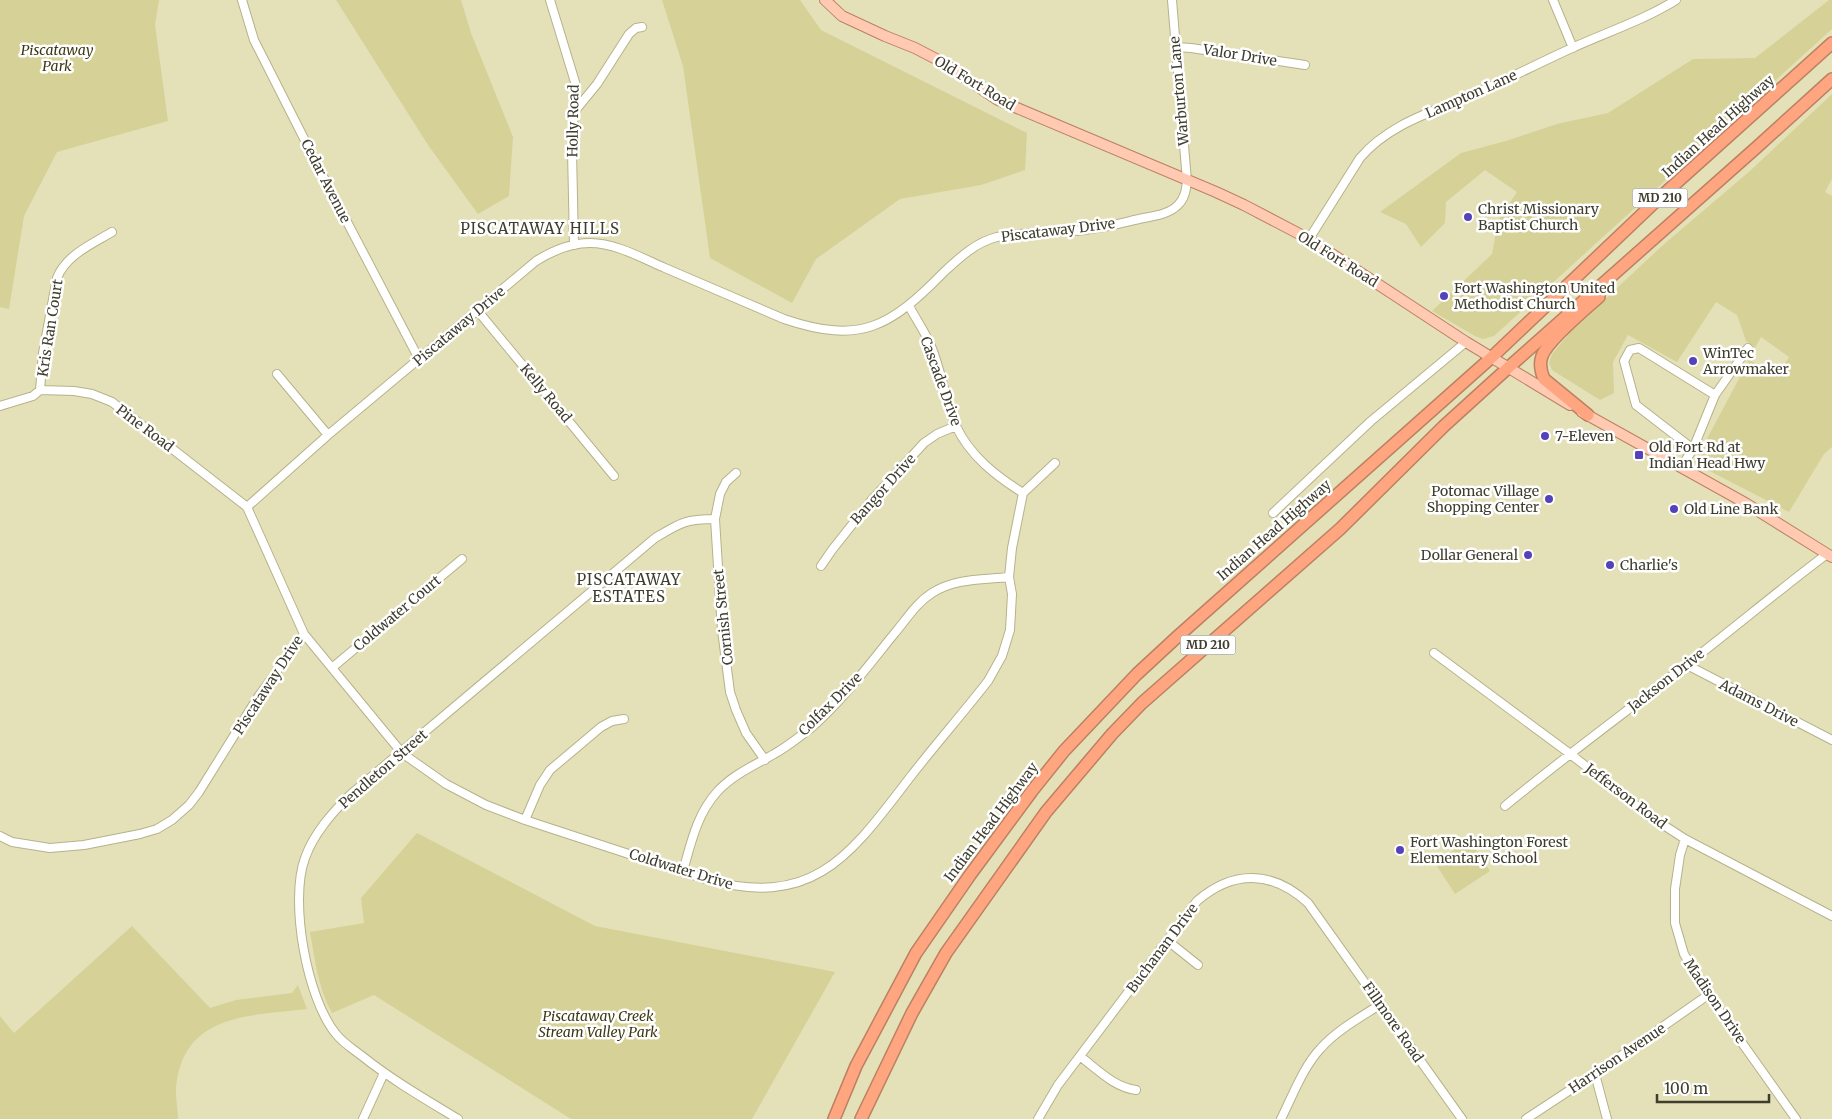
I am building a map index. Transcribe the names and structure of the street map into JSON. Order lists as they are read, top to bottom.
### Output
{
  "streets": {
    "highway": ["Indian Head Highway", "MD 210"],
    "main road": ["Old Fort Road"],
    "street": [
      "Valor Drive",
      "Warburton Lane",
      "Lampton Lane",
      "Holly Road",
      "Cedar Avenue",
      "Piscataway Drive",
      "Kris Ran Court",
      "Cascade Drive",
      "Kelly Road",
      "Pine Road",
      "Bangor Drive",
      "Coldwater Court",
      "Cornish Street",
      "Jackson Drive",
      "Adams Drive",
      "Colfax Drive",
      "Pendleton Street",
      "Jefferson Road",
      "Coldwater Drive",
      "Buchanan Drive",
      "Madison Drive",
      "Fillmore Road",
      "Harrison Avenue"
    ]
  },
  "crossings": [
    ["Valor Drive", "Warburton Lane"],
    ["Old Fort Road", "Warburton Lane"],
    ["Old Fort Road", "Lampton Lane"],
    ["Old Fort Road", "Indian Head Highway"],
    ["Old Fort Road", "MD 210"],
    ["Old Fort Road", "Piscataway Drive"],
    ["Old Fort Road", "Jackson Drive"],
    ["Warburton Lane", "Piscataway Drive"],
    ["Holly Road", "Piscataway Drive"],
    ["Cedar Avenue", "Piscataway Drive"],
    ["Piscataway Drive", "Cascade Drive"],
    ["Piscataway Drive", "Kelly Road"],
    ["Piscataway Drive", "Pine Road"],
    ["Piscataway Drive", "Coldwater Drive"],
    ["Kris Ran Court", "Pine Road"],
    ["Cascade Drive", "Bangor Drive"],
    ["Cascade Drive", "Coldwater Drive"],
    ["Coldwater Court", "Coldwater Drive"],
    ["Cornish Street", "Colfax Drive"],
    ["Cornish Street", "Pendleton Street"],
    ["Jackson Drive", "Adams Drive"],
    ["Jackson Drive", "Jefferson Road"],
    ["Colfax Drive", "Coldwater Drive"],
    ["Pendleton Street", "Coldwater Drive"],
    ["Jefferson Road", "Madison Drive"],
    ["Buchanan Drive", "Fillmore Road"],
    ["Madison Drive", "Harrison Avenue"]
  ],
  "districts": ["PISCATAWAY HILLS", "PISCATAWAY ESTATES"],
  "parks": ["Piscataway Park", "Piscataway Creek Stream Valley Park"],
  "places": {
    "other": [
      "Christ Missionary Baptist Church",
      "Fort Washington United Methodist Church",
      "WinTec Arrowmaker",
      "7-Eleven",
      "Potomac Village Shopping Center",
      "Old Line Bank",
      "Dollar General",
      "Charlie's",
      "Fort Washington Forest Elementary School"
    ],
    "transit": ["Old Fort Rd at Indian Head Hwy"]
  },
  "scale_bar": "100 m"
}
